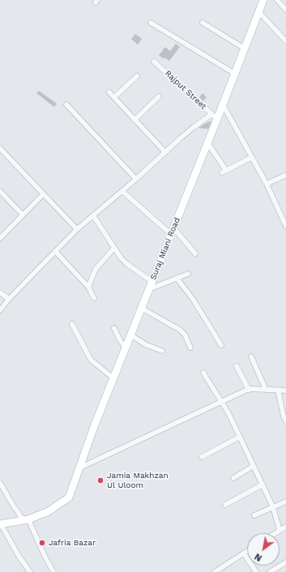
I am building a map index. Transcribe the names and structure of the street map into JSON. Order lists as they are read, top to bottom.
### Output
{
  "streets": {
    "street": ["Rajput Street", "Suraj Miani Road"]
  },
  "crossings": [
    ["Rajput Street", "Suraj Miani Road"]
  ],
  "places": ["Jamia Makhzan Ul Uloom", "Jafria Bazar"],
  "north": "bottom left"
}
